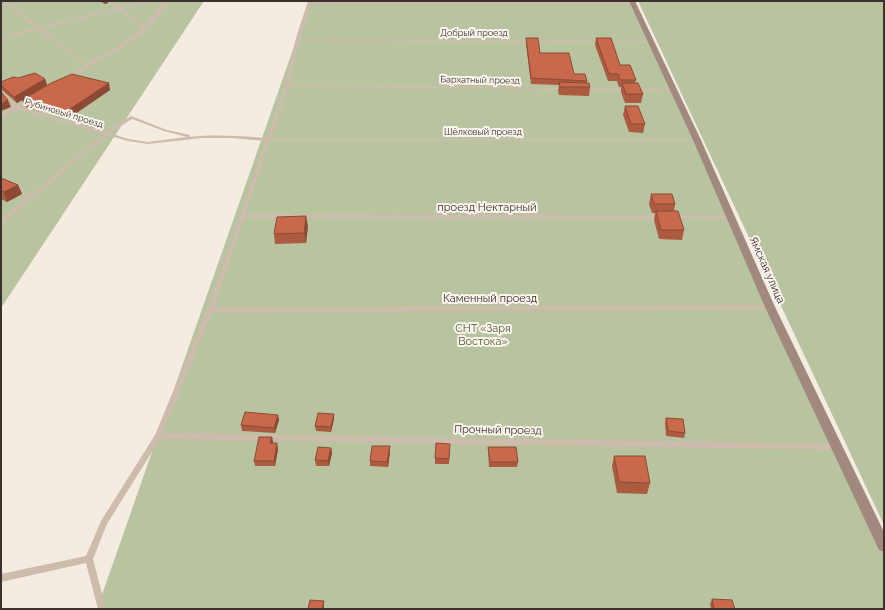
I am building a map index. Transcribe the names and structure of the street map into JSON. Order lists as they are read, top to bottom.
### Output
{
  "streets": {
    "street": ["Ямская улица"],
    "lane": [
      "Добрый проезд",
      "Бархатный проезд",
      "Рубиновый проезд",
      "Шёлковый проезд",
      "проезд Нектарный",
      "Каменный проезд",
      "Прочный проезд"
    ]
  },
  "crossings": [
    ["Добрый проезд", "Ямская улица"],
    ["Рубиновый проезд", "Шёлковый проезд"],
    ["Шёлковый проезд", "Ямская улица"],
    ["проезд Нектарный", "Ямская улица"],
    ["Ямская улица", "Каменный проезд"],
    ["Ямская улица", "Прочный проезд"]
  ],
  "parks": ["СНТ «Заря Востока»"]
}
